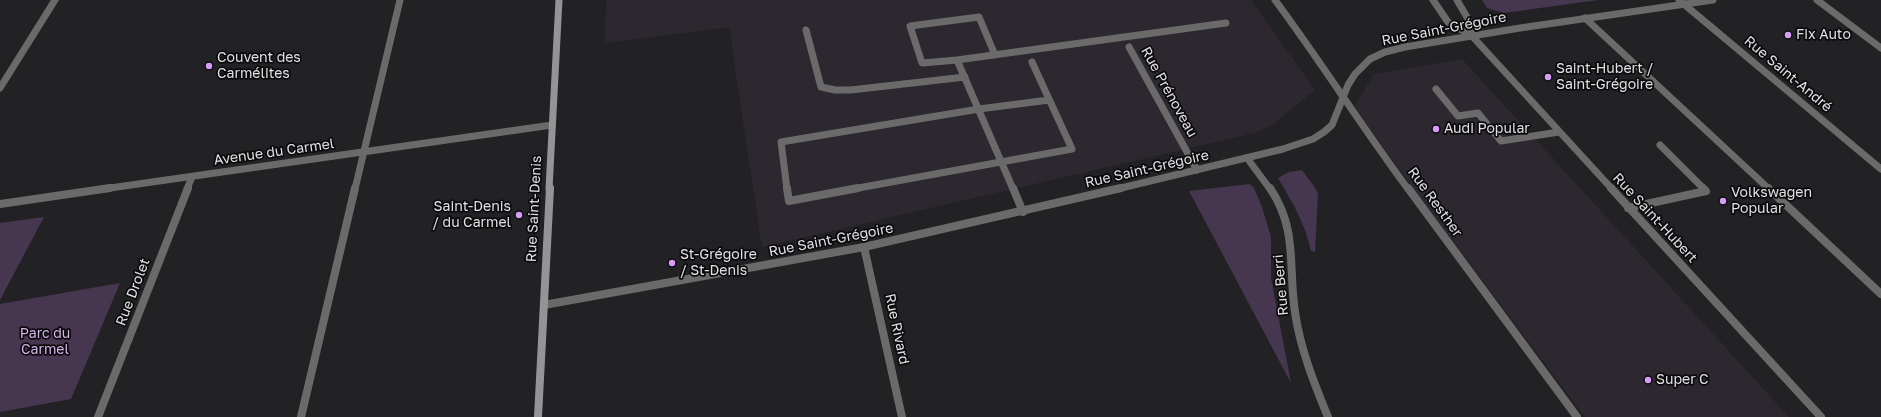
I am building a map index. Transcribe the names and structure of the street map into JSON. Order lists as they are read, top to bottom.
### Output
{
  "streets": {
    "main road": ["Rue Saint-Denis"],
    "street": [
      "Rue Saint-Grégoire",
      "Rue Saint-André",
      "Rue Prénoveau",
      "Avenue du Carmel",
      "Rue Resther",
      "Rue Saint-Hubert",
      "Rue Berri",
      "Rue Drolet",
      "Rue Rivard"
    ]
  },
  "crossings": [
    ["Rue Saint-Grégoire", "Rue Saint-André"],
    ["Rue Saint-Grégoire", "Rue Prénoveau"],
    ["Rue Saint-Grégoire", "Rue Resther"],
    ["Rue Saint-Grégoire", "Rue Saint-Denis"],
    ["Rue Saint-Grégoire", "Rue Saint-Hubert"],
    ["Rue Saint-Grégoire", "Rue Berri"],
    ["Rue Saint-Grégoire", "Rue Rivard"],
    ["Avenue du Carmel", "Rue Saint-Denis"],
    ["Avenue du Carmel", "Rue Drolet"]
  ],
  "parks": ["Parc du Carmel"],
  "places": [
    "Fix Auto",
    "Couvent des Carmélites",
    "Saint-Hubert / Saint-Grégoire",
    "Audi Popular",
    "Volkswagen Popular",
    "Saint-Denis / du Carmel",
    "St-Grégoire / St-Denis",
    "Super C"
  ]
}
